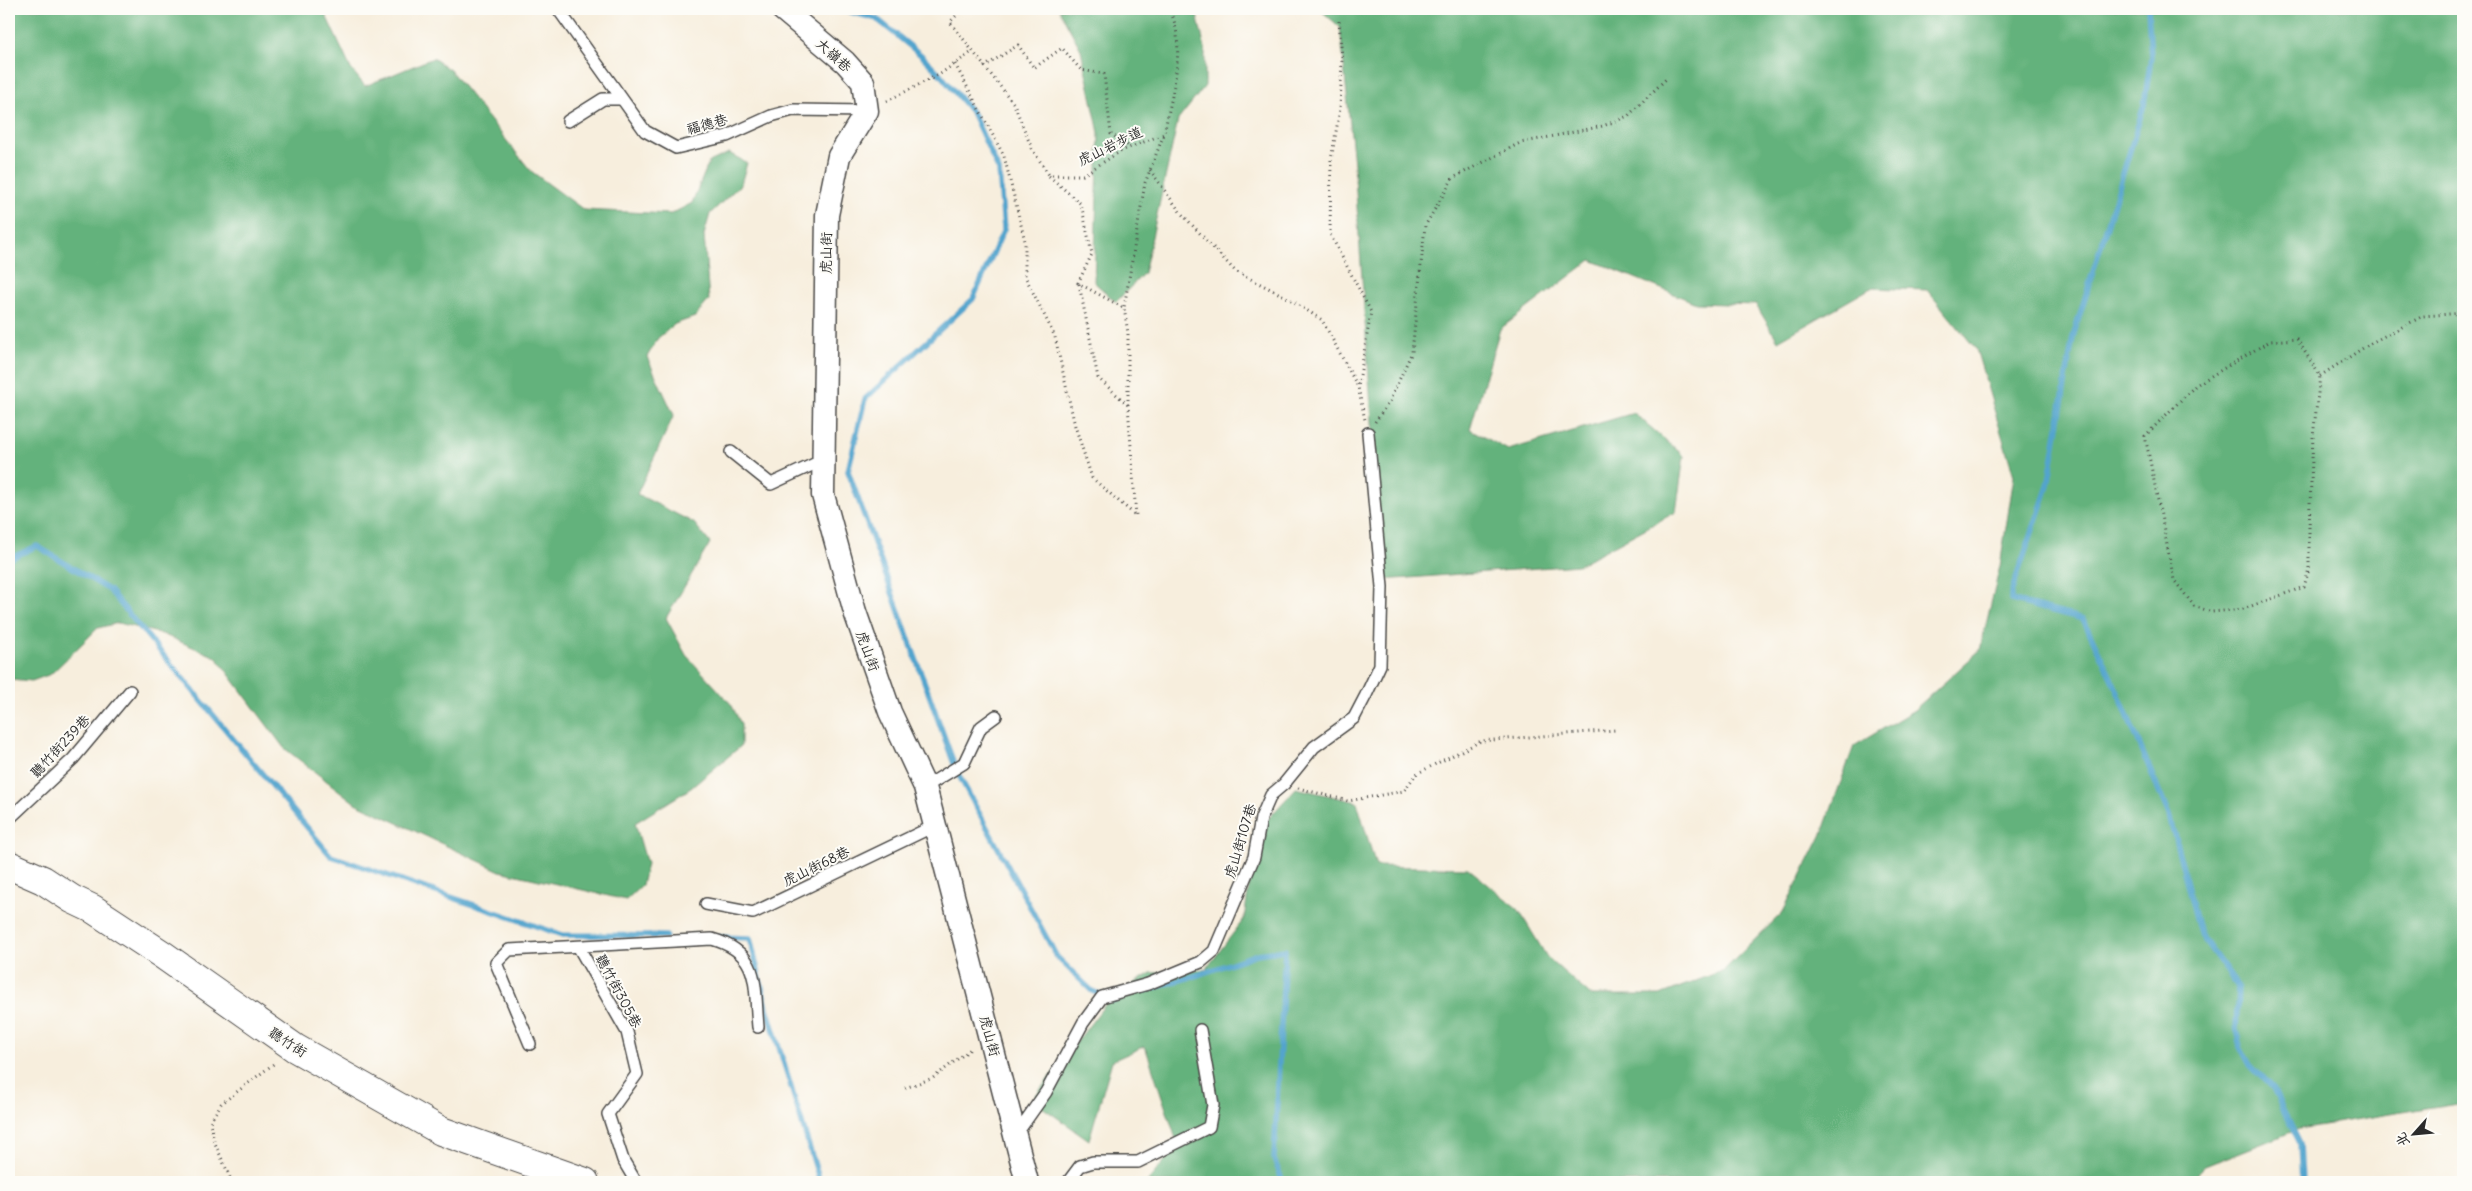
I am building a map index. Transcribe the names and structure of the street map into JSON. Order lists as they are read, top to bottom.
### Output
{
  "streets": {
    "street": ["大嶺巷", "虎山街", "聽竹街"],
    "lane": [
      "福德巷",
      "聽竹街239巷",
      "虎山街107巷",
      "虎山街68巷",
      "聽竹街305巷"
    ],
    "path": ["虎山岩步道"]
  },
  "crossings": [
    ["大嶺巷", "福德巷"],
    ["大嶺巷", "虎山街"],
    ["福德巷", "虎山街"],
    ["虎山街", "虎山街107巷"],
    ["虎山街", "虎山街68巷"]
  ],
  "north": "bottom left"
}
